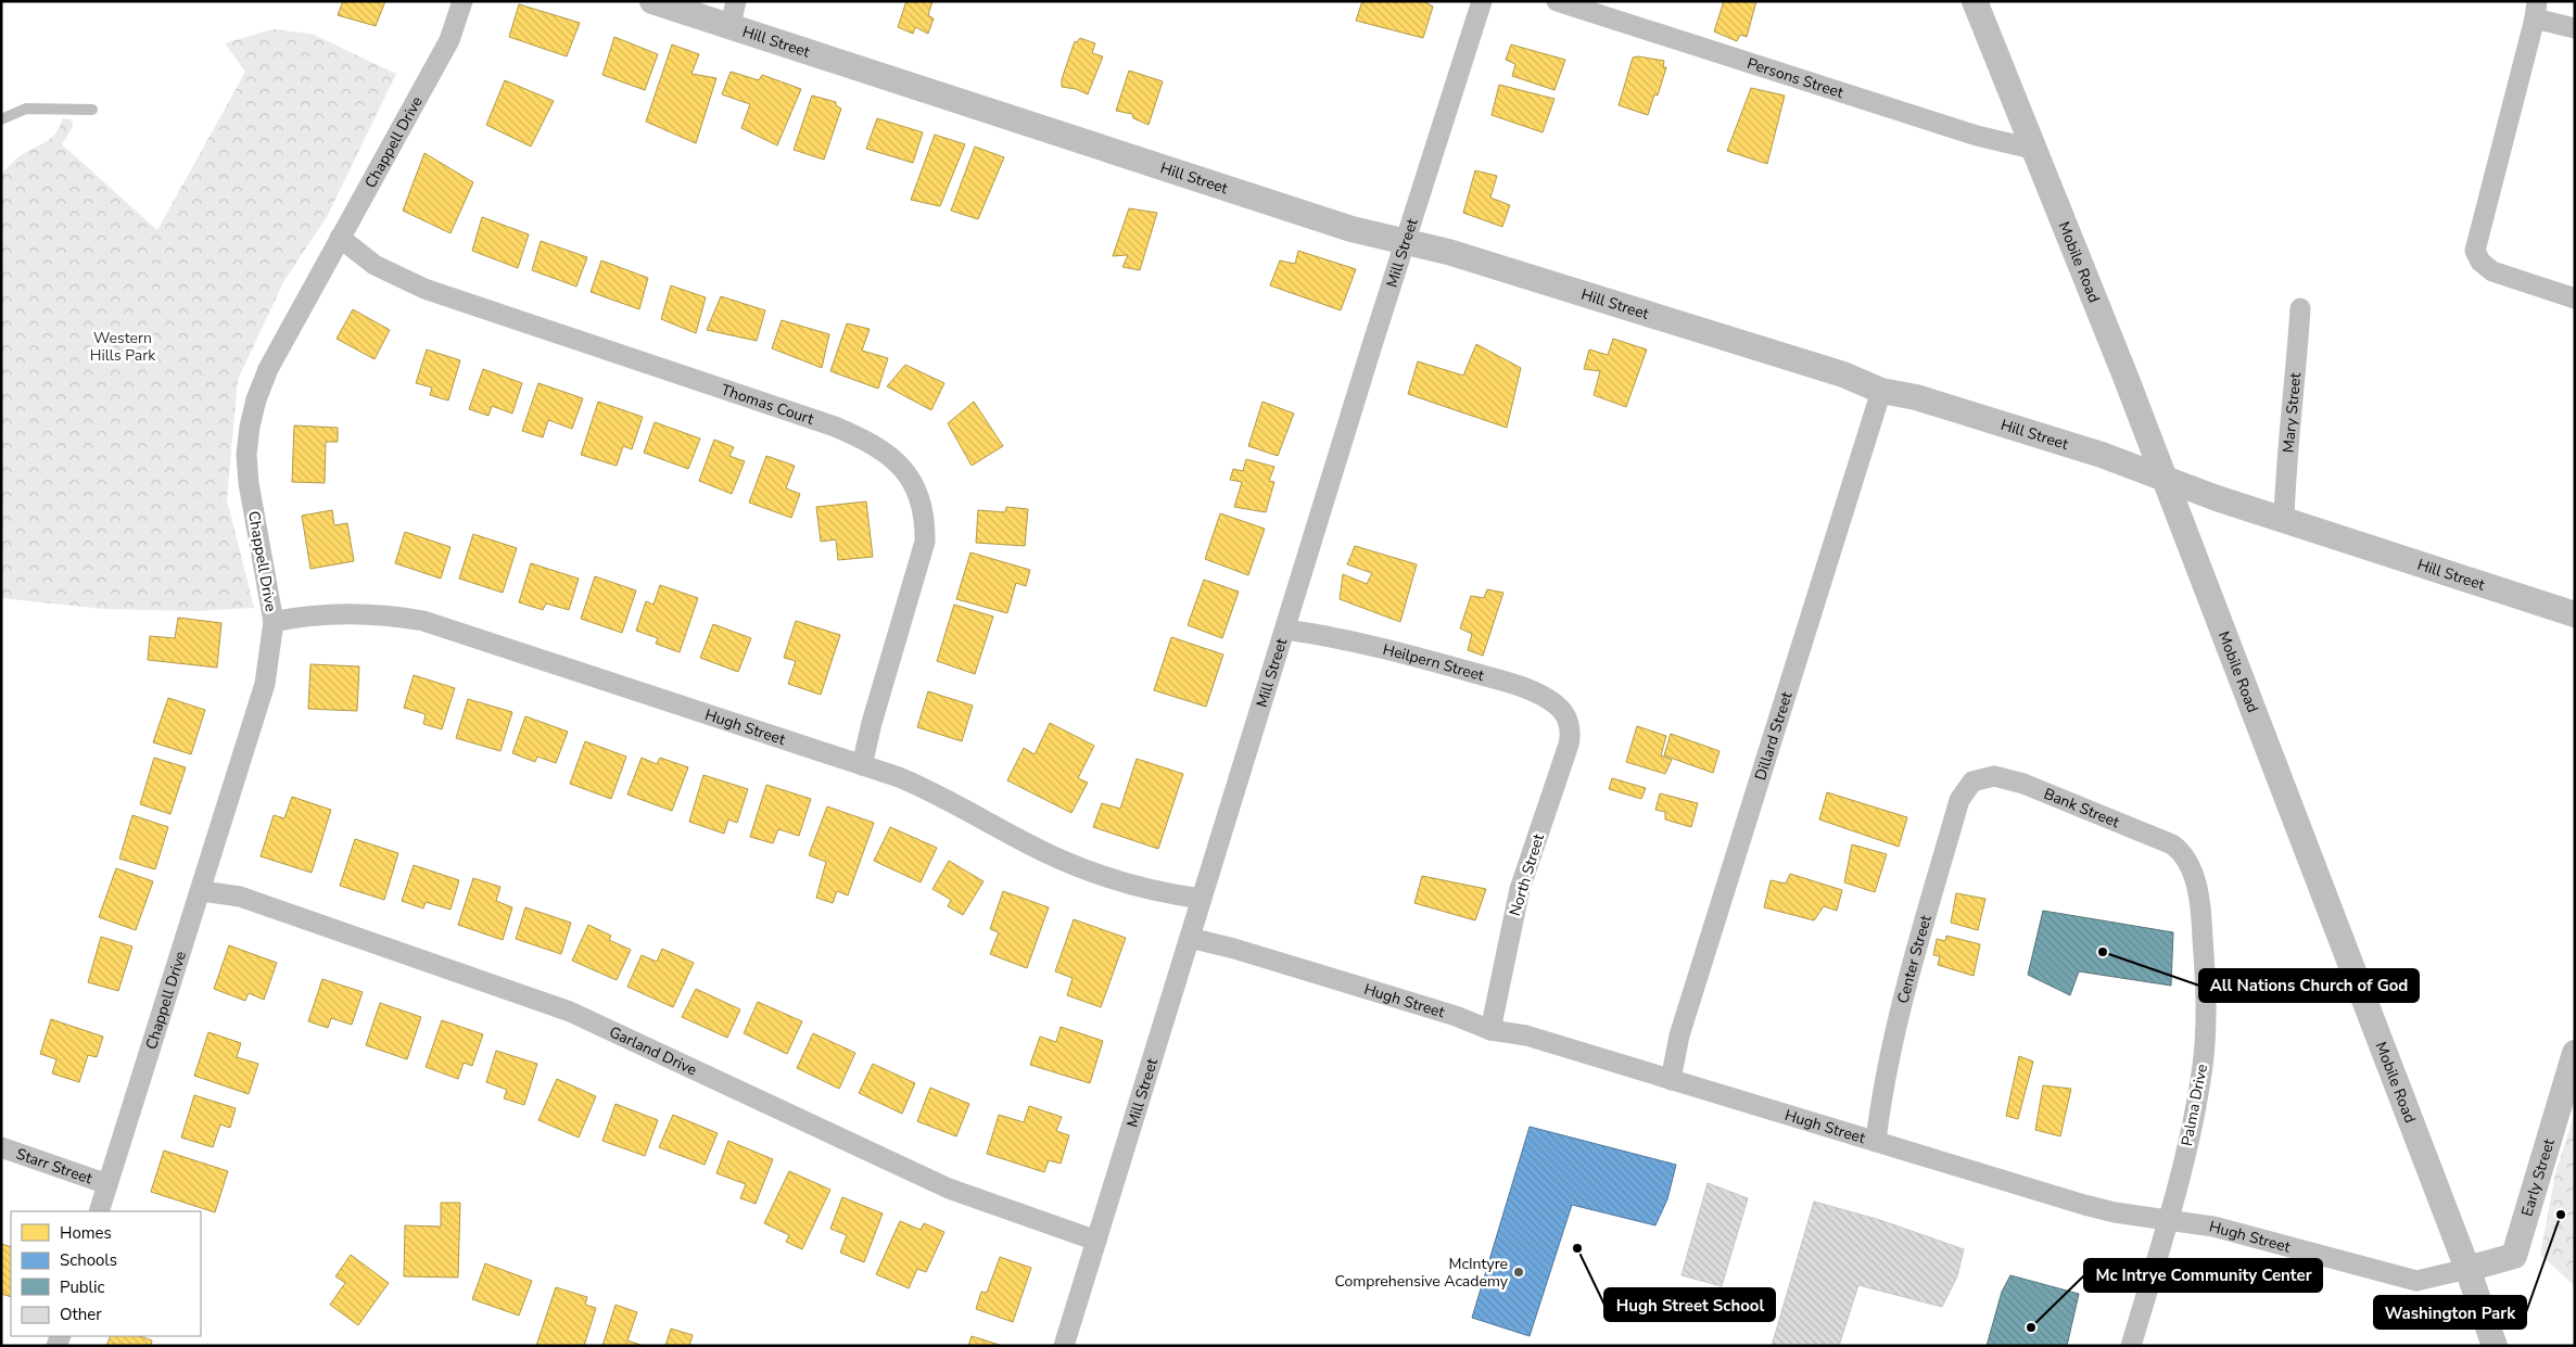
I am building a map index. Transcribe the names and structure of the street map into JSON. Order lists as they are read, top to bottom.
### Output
{
  "streets": {
    "street": [
      "Hill Street",
      "Persons Street",
      "Chappell Drive",
      "Mill Street",
      "Mobile Road",
      "Thomas Court",
      "Mary Street",
      "Heilpern Street",
      "Hugh Street",
      "Dillard Street",
      "Bank Street",
      "North Street",
      "Center Street",
      "Garland Drive",
      "Palma Drive",
      "Starr Street",
      "Early Street"
    ]
  },
  "crossings": [
    ["Hill Street", "Mill Street"],
    ["Hill Street", "Mobile Road"],
    ["Hill Street", "Mary Street"],
    ["Hill Street", "Dillard Street"],
    ["Persons Street", "Mobile Road"],
    ["Chappell Drive", "Thomas Court"],
    ["Chappell Drive", "Hugh Street"],
    ["Chappell Drive", "Garland Drive"],
    ["Chappell Drive", "Starr Street"],
    ["Mill Street", "Heilpern Street"],
    ["Mill Street", "Hugh Street"],
    ["Mill Street", "Garland Drive"],
    ["Mobile Road", "Hugh Street"],
    ["Mobile Road", "Early Street"],
    ["Thomas Court", "Hugh Street"],
    ["Heilpern Street", "North Street"],
    ["Hugh Street", "Dillard Street"],
    ["Hugh Street", "North Street"],
    ["Hugh Street", "Center Street"],
    ["Hugh Street", "Palma Drive"],
    ["Hugh Street", "Early Street"],
    ["Bank Street", "Center Street"],
    ["Bank Street", "Palma Drive"]
  ],
  "parks": ["Western Hills Park"],
  "places": [
    "All Nations Church of God",
    "Washington Park",
    "Hugh Street School",
    "McIntyre Comprehensive Academy",
    "Mc Intrye Community Center"
  ],
  "legend": [
    "Homes",
    "Schools",
    "Public",
    "Other"
  ]
}
